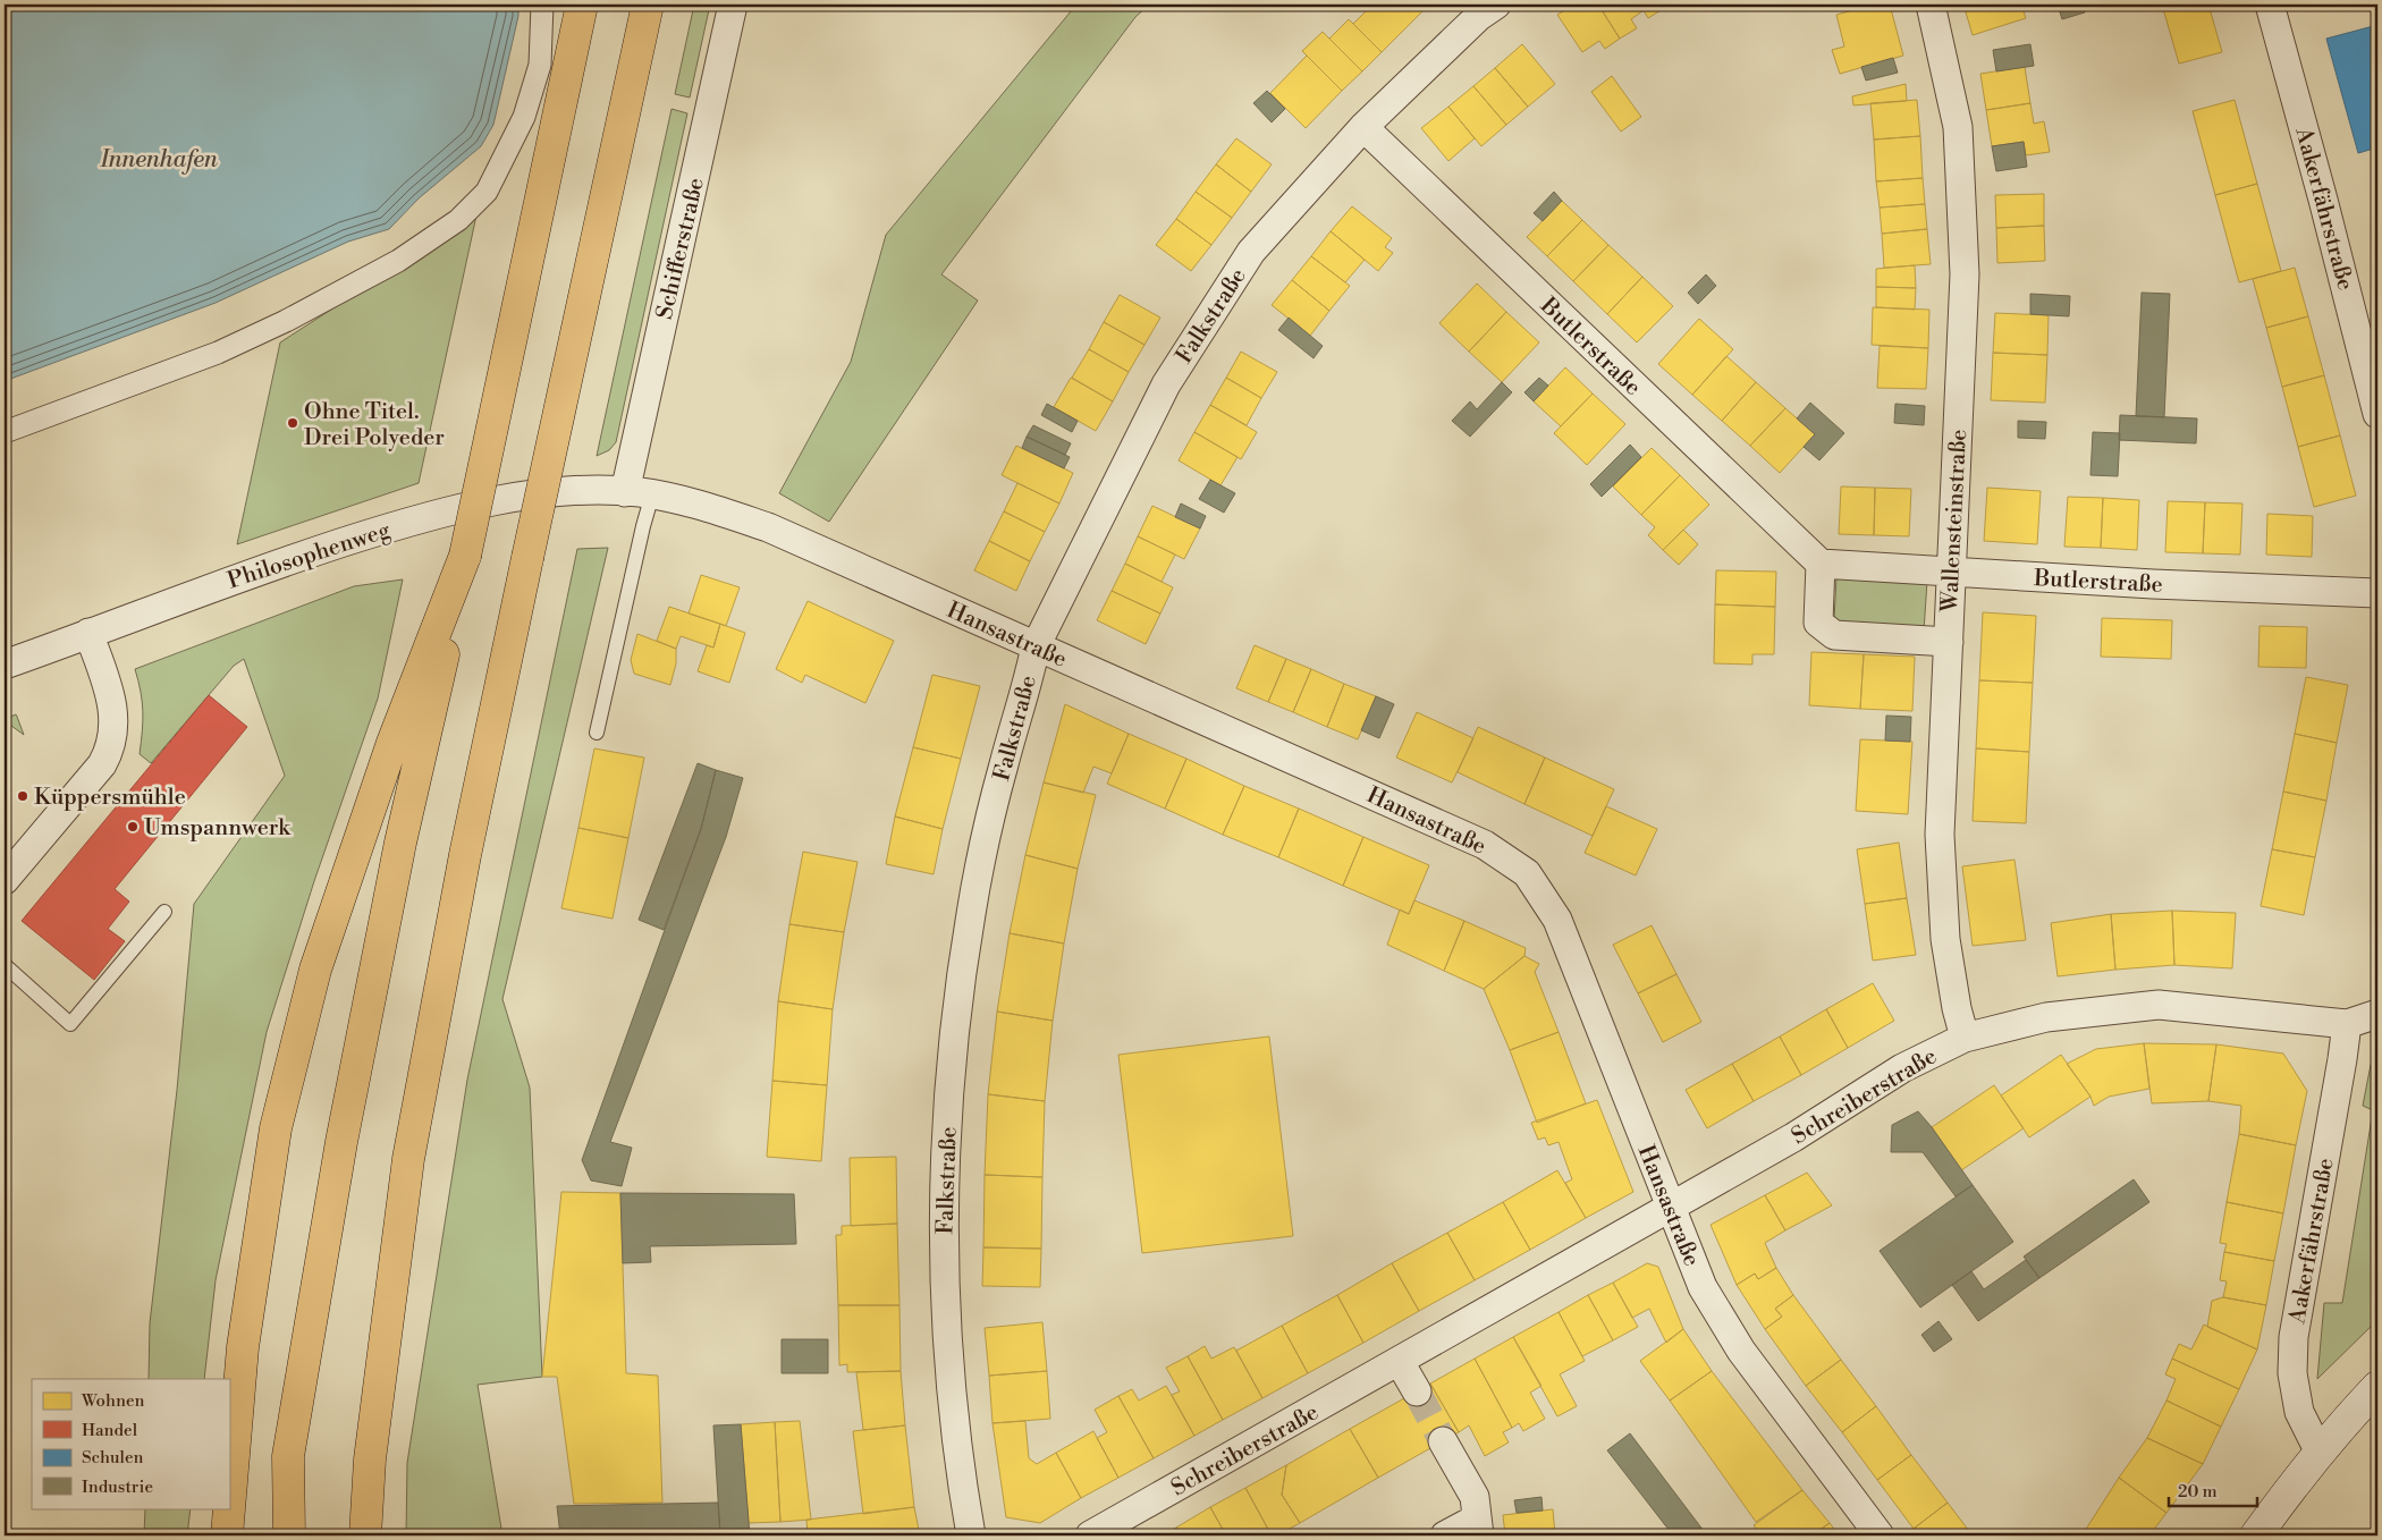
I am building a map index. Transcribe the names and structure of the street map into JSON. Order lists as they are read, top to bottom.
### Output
{
  "streets": {
    "street": [
      "Aakerfährstraße",
      "Schifferstraße",
      "Falkstraße",
      "Butlerstraße",
      "Wallensteinstraße",
      "Philosophenweg",
      "Hansastraße",
      "Schreiberstraße"
    ]
  },
  "crossings": [
    ["Aakerfährstraße", "Schreiberstraße"],
    ["Schifferstraße", "Philosophenweg"],
    ["Schifferstraße", "Hansastraße"],
    ["Falkstraße", "Butlerstraße"],
    ["Falkstraße", "Hansastraße"],
    ["Butlerstraße", "Wallensteinstraße"],
    ["Wallensteinstraße", "Schreiberstraße"],
    ["Philosophenweg", "Hansastraße"],
    ["Hansastraße", "Schreiberstraße"]
  ],
  "water": ["Innenhafen"],
  "places": ["Ohne Titel. Drei Polyeder", "Küppersmühle", "Umspannwerk"],
  "legend": [
    "Wohnen",
    "Handel",
    "Schulen",
    "Industrie"
  ],
  "scale_bar": "20 m"
}
